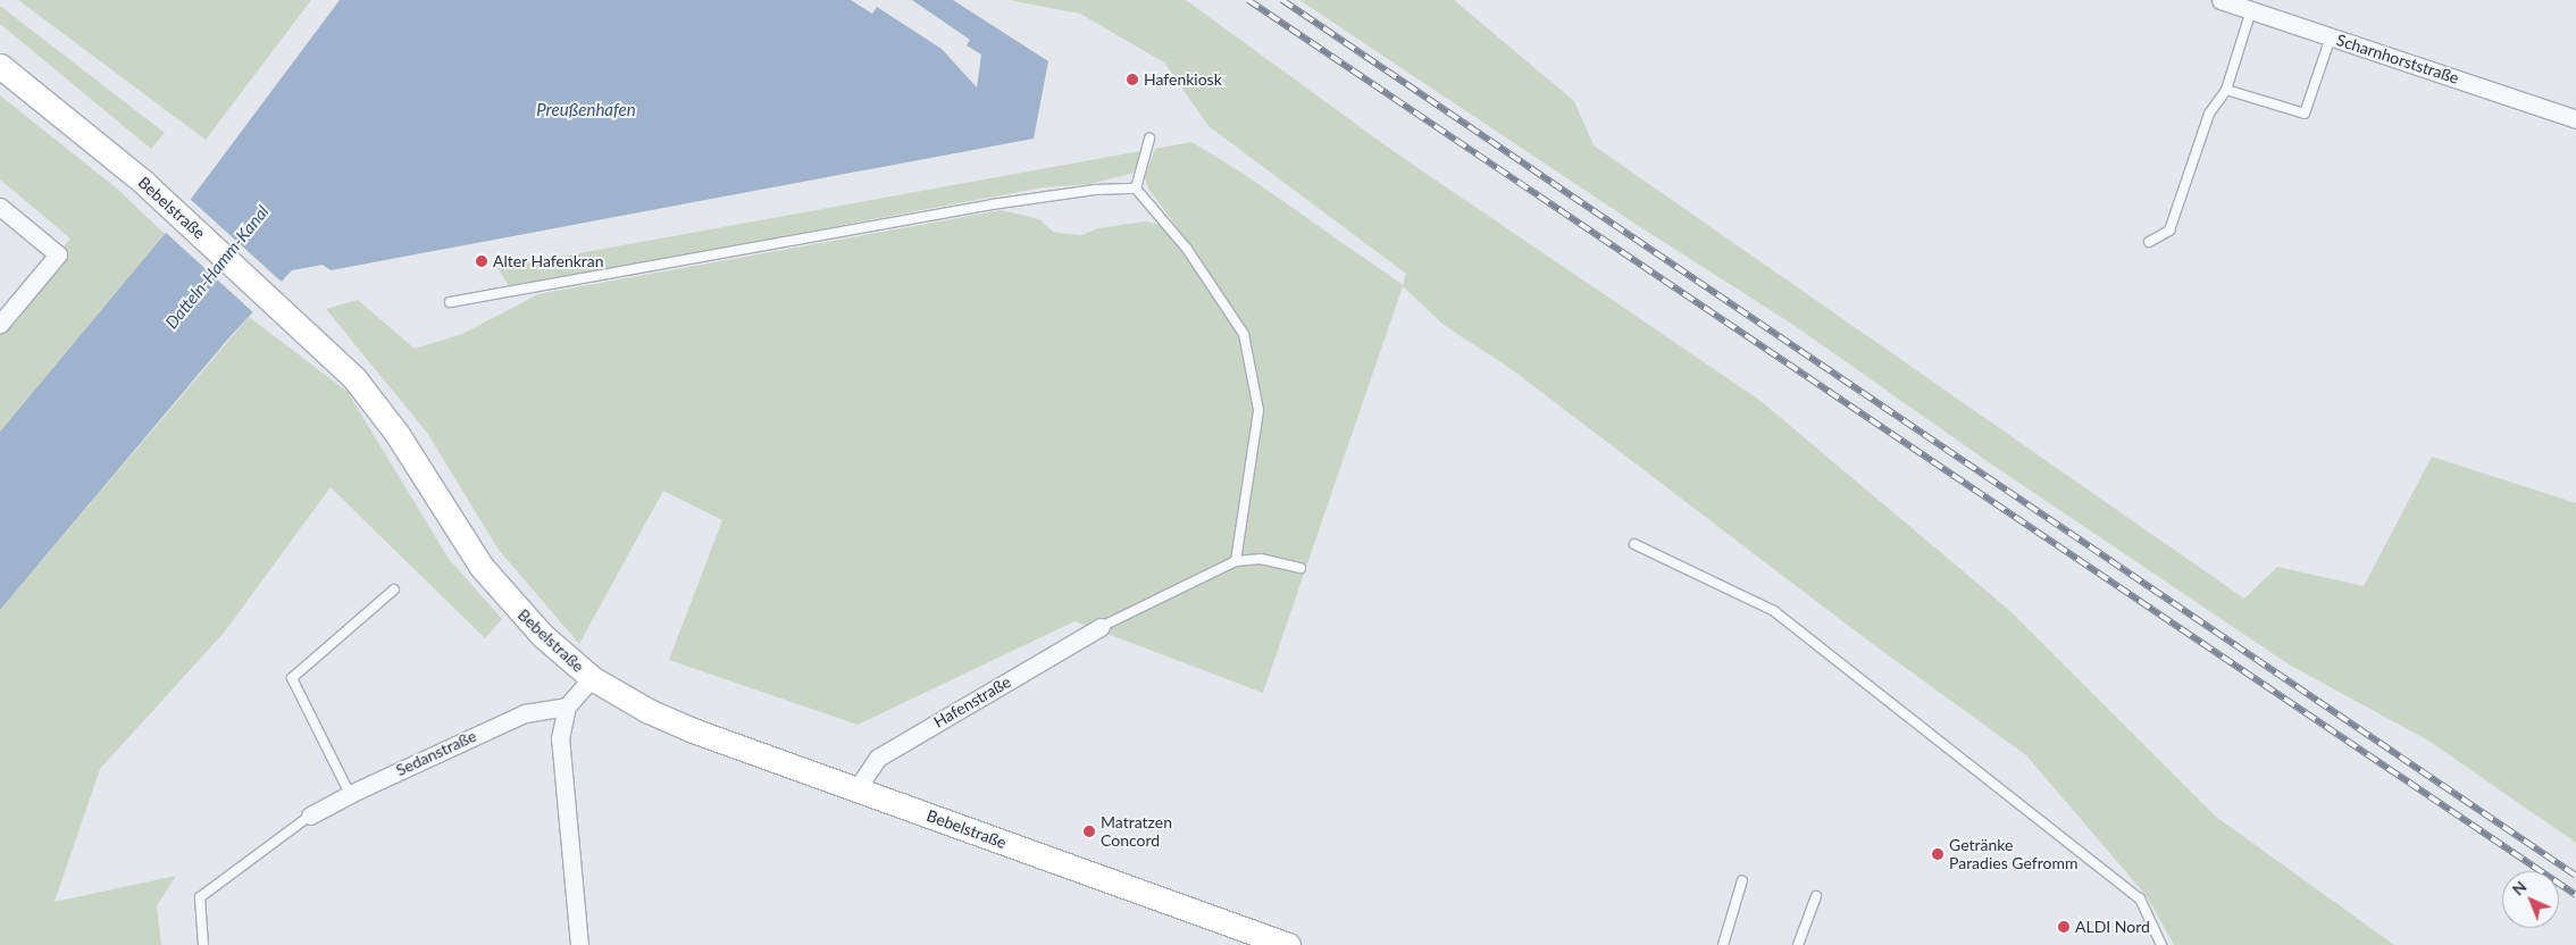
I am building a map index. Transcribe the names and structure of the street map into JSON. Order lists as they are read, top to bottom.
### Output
{
  "streets": {
    "main road": ["Bebelstraße"],
    "street": ["Scharnhorststraße", "Hafenstraße", "Sedanstraße"]
  },
  "crossings": [
    ["Bebelstraße", "Hafenstraße"]
  ],
  "water": ["Preußenhafen", "Datteln-Hamm-Kanal"],
  "places": [
    "Hafenkiosk",
    "Alter Hafenkran",
    "Matratzen Concord",
    "Getränke Paradies Gefromm",
    "ALDI Nord"
  ],
  "north": "top left"
}
